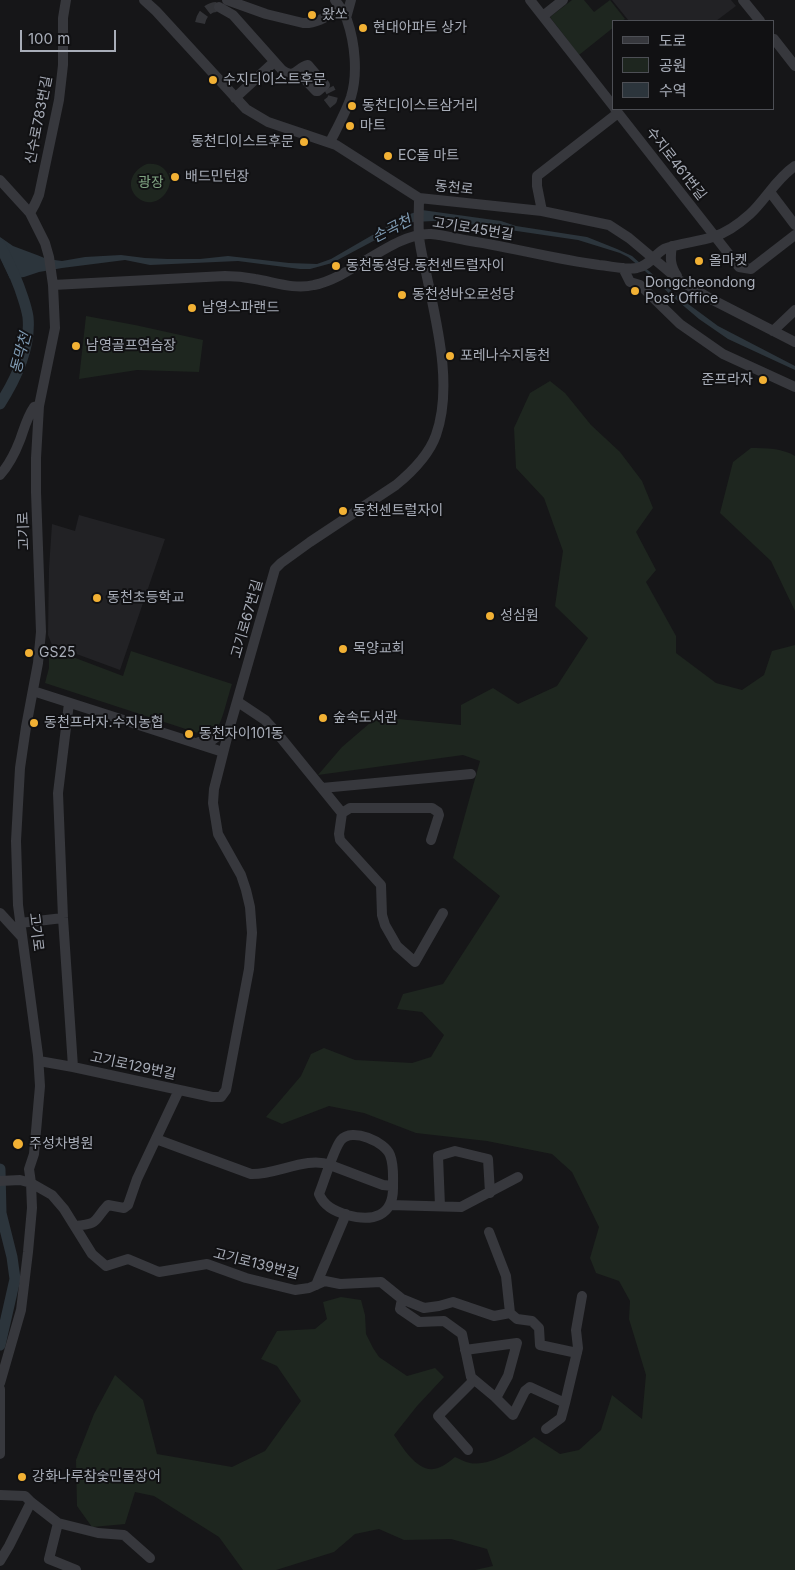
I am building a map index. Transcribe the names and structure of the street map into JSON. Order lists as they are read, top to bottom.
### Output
{
  "streets": {
    "street": [
      "신수로783번길",
      "수지로461번길",
      "동천로",
      "고기로45번길",
      "고기로",
      "고기로67번길",
      "고기로129번길",
      "고기로139번길"
    ]
  },
  "crossings": [
    ["신수로783번길", "고기로"],
    ["동천로", "고기로67번길"],
    ["고기로45번길", "고기로"],
    ["고기로45번길", "고기로67번길"],
    ["고기로", "고기로129번길"],
    ["고기로", "고기로139번길"],
    ["고기로67번길", "고기로129번길"]
  ],
  "water": ["손곡천", "동막천"],
  "parks": ["광장"],
  "places": [
    "왔쏘",
    "현대아파트 상가",
    "수지디이스트후문",
    "동천디이스트삼거리",
    "마트",
    "동천디이스트후문",
    "EC돌 마트",
    "배드민턴장",
    "올마켓",
    "동천동성당.동천센트럴자이",
    "Dongcheondong Post Office",
    "동천성바오로성당",
    "남영스파랜드",
    "남영골프연습장",
    "포레나수지동천",
    "준프라자",
    "동천센트럴자이",
    "동천초등학교",
    "성심원",
    "목양교회",
    "GS25",
    "숲속도서관",
    "동천프라자.수지농협",
    "동천자이101동",
    "주성차병원",
    "강화나루참숯민물장어"
  ],
  "legend": ["도로", "공원", "수역"],
  "scale_bar": "100 m"
}
